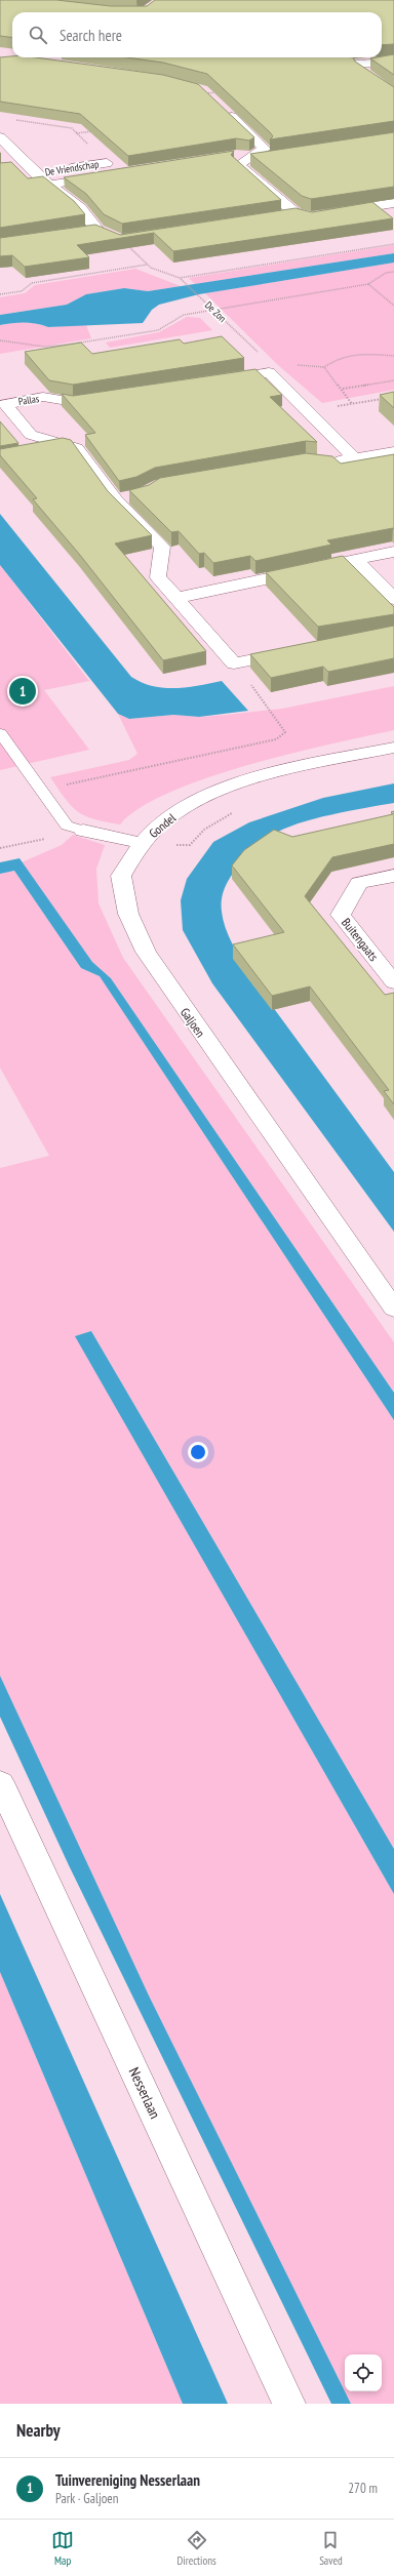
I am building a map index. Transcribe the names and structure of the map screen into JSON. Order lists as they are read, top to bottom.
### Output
{
  "streets": {
    "street": [
      "De Vriendschap",
      "Pallas",
      "Gondel",
      "Buitengaats",
      "Galjoen",
      "Nesserlaan"
    ],
    "path": ["De Zon"]
  },
  "crossings": [
    ["Gondel", "Galjoen"]
  ],
  "page": {
    "search": "Search here",
    "pins": "1",
    "heading": "Nearby",
    "list": [
      {
        "mark": "1",
        "name": "Tuinvereniging Nesserlaan",
        "note": "Park · Galjoen",
        "value": "270 m"
      }
    ],
    "nav": ["Map", "Directions", "Saved"]
  }
}
